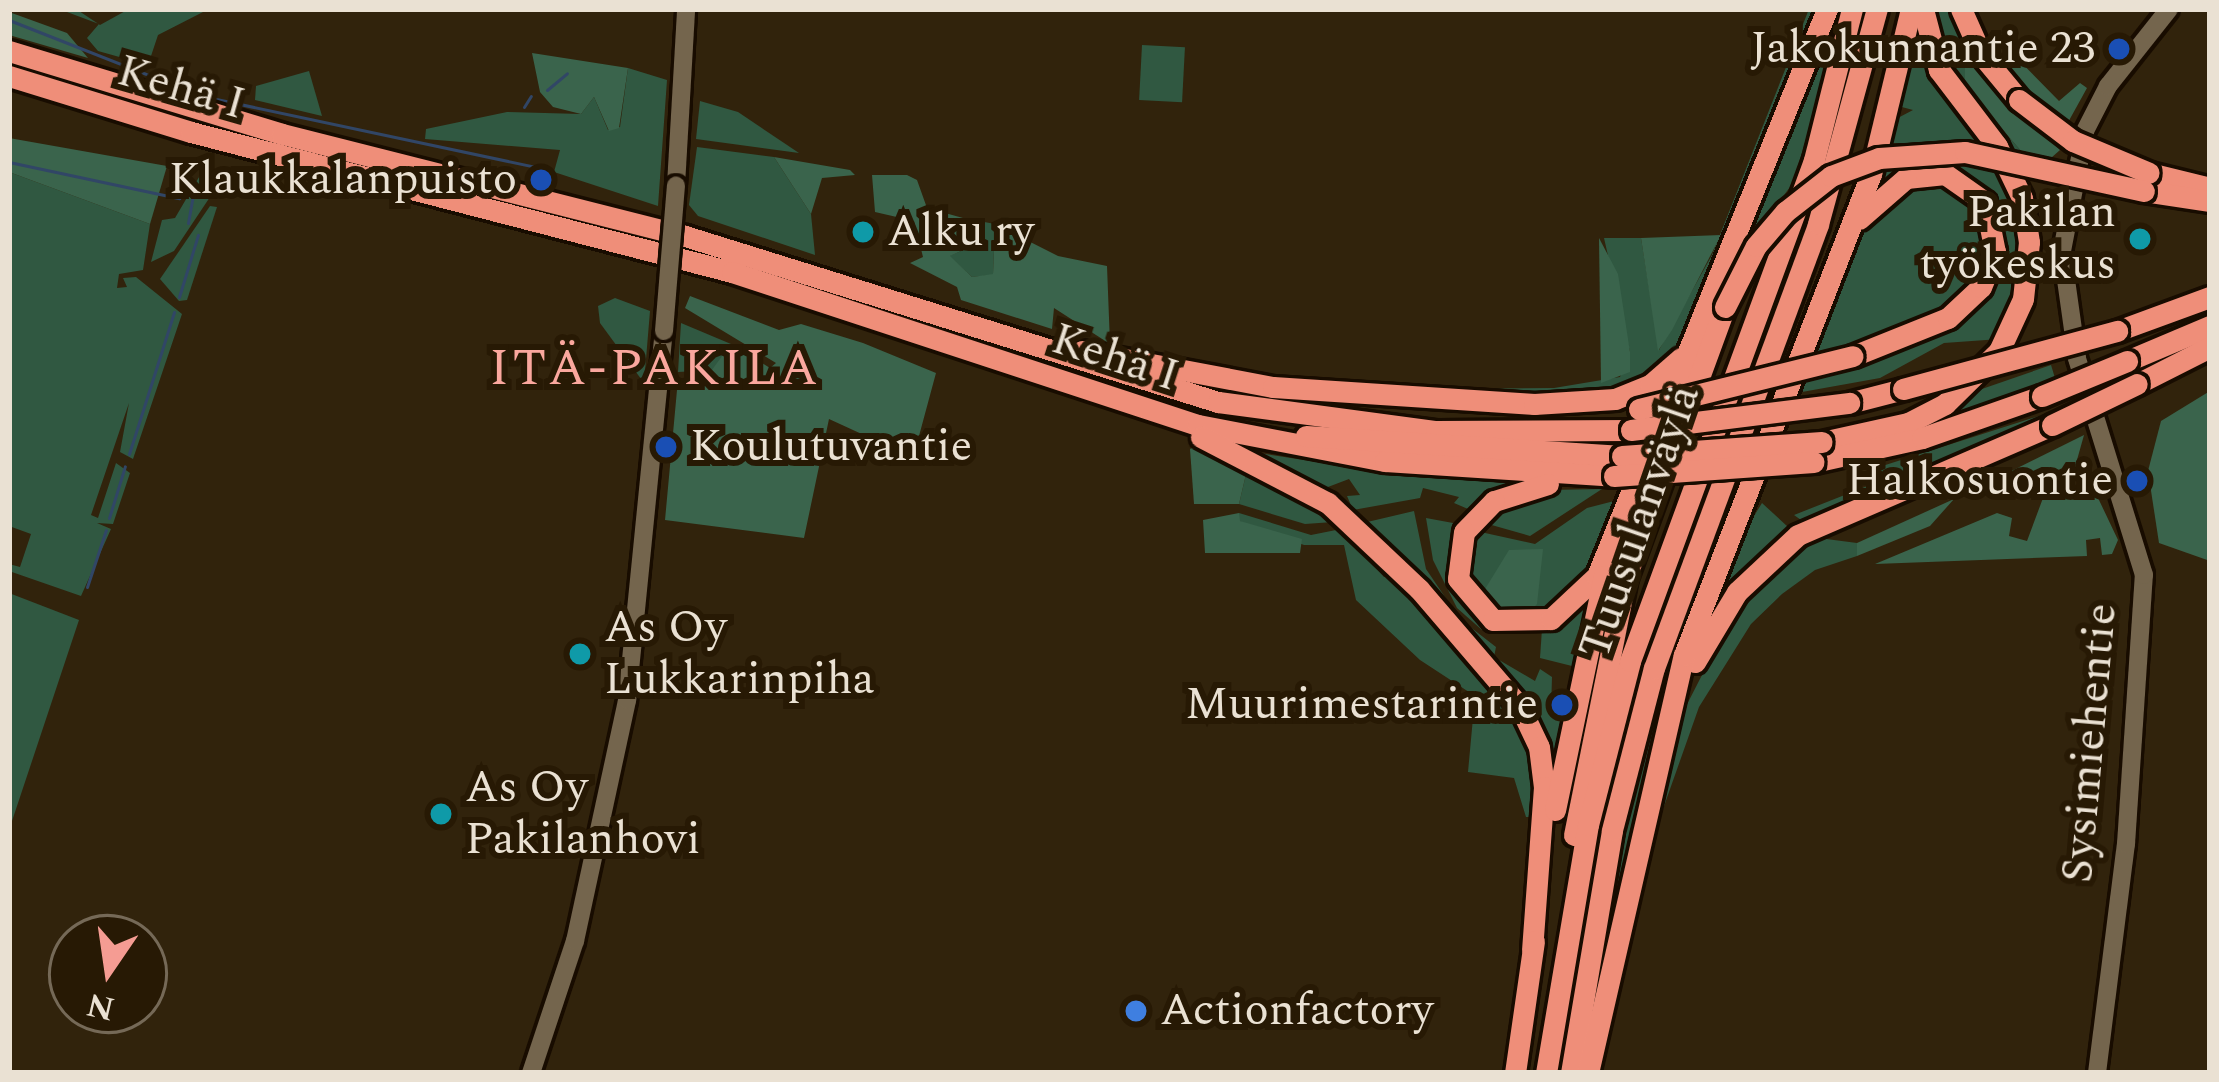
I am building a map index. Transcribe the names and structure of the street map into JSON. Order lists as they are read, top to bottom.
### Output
{
  "streets": {
    "highway": ["Kehä I", "Tuusulanväylä"],
    "street": ["Sysimiehentie"]
  },
  "districts": ["ITÄ-PAKILA"],
  "places": [
    "Jakokunnantie 23",
    "Klaukkalanpuisto",
    "Alku ry",
    "Pakilan työkeskus",
    "Koulutuvantie",
    "Halkosuontie",
    "As Oy Lukkarinpiha",
    "Muurimestarintie",
    "As Oy Pakilanhovi",
    "Actionfactory"
  ],
  "north": "bottom"
}
